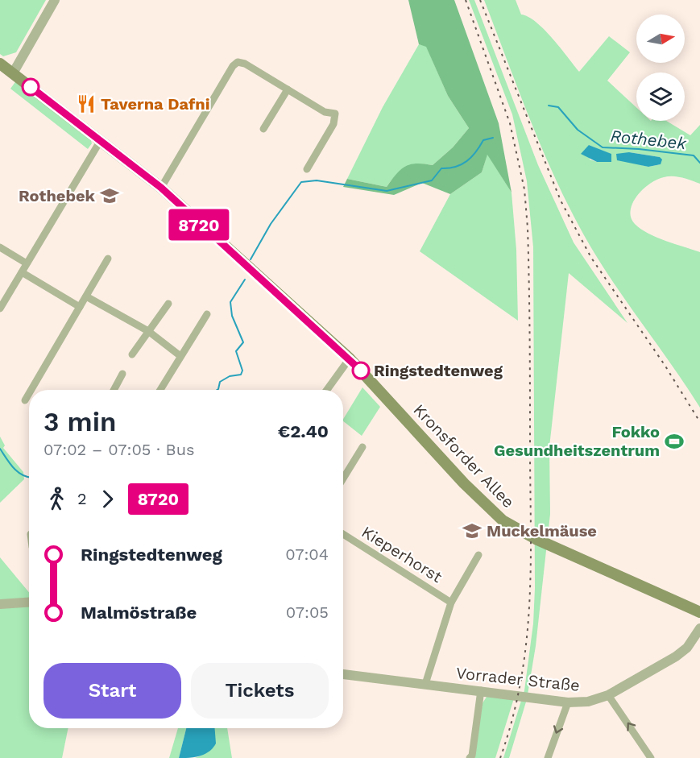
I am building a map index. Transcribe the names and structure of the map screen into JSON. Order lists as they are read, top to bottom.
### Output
{
  "streets": {
    "main road": ["Kronsforder Allee"],
    "street": ["Kieperhorst", "Vorrader Straße"]
  },
  "water": ["Rothebek"],
  "places": {
    "restaurant": ["Taverna Dafni"],
    "school or university": ["Rothebek", "Muckelmäuse"],
    "other": ["Ringstedtenweg"],
    "sports": ["Fokko Gesundheitszentrum"]
  },
  "lines": ["bus line 8720"],
  "north": "right",
  "page": {
    "on_map": "8720",
    "heading": ["3 min", "07:02 – 07:05 · Bus", "€2.40"],
    "legs": ["2", "8720"],
    "list": [
      {
        "name": "Ringstedtenweg",
        "value": "07:04"
      },
      {
        "name": "Malmöstraße",
        "value": "07:05"
      }
    ],
    "buttons": ["Start", "Tickets"]
  }
}
